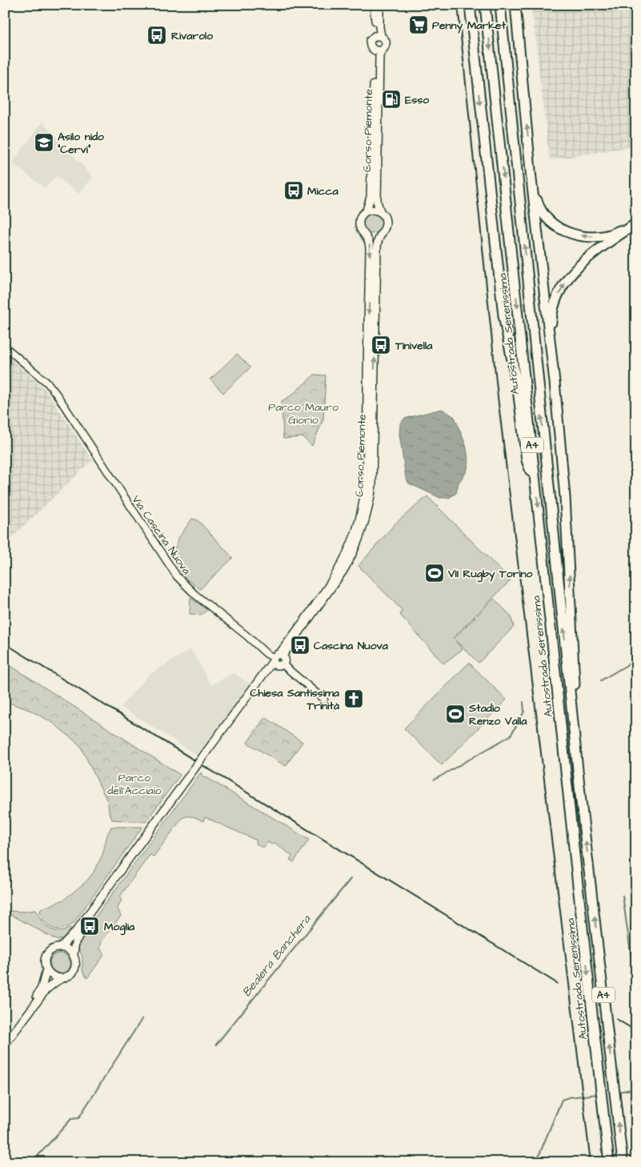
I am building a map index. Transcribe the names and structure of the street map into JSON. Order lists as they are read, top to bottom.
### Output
{
  "streets": {
    "highway": ["Autostrada Serenissima", "A4"],
    "main road": ["Corso Piemonte"],
    "street": ["Via Cascina Nuova"]
  },
  "crossings": [
    ["Corso Piemonte", "Via Cascina Nuova"]
  ],
  "water": ["Bealera Banchera"],
  "parks": ["Parco Mauro Giorio", "Parco dell'Acciaio"],
  "places": {
    "supermarket": ["Penny Market"],
    "bus stop": [
      "Rivarolo",
      "Micca",
      "Tinivella",
      "Cascina Nuova",
      "Moglia"
    ],
    "fuel station": ["Esso"],
    "school or university": ["Asilo nido \"Cervi\""],
    "sports": ["VII Rugby Torino", "Stadio Renzo Valla"],
    "church": ["Chiesa Santissima Trinità"]
  }
}
